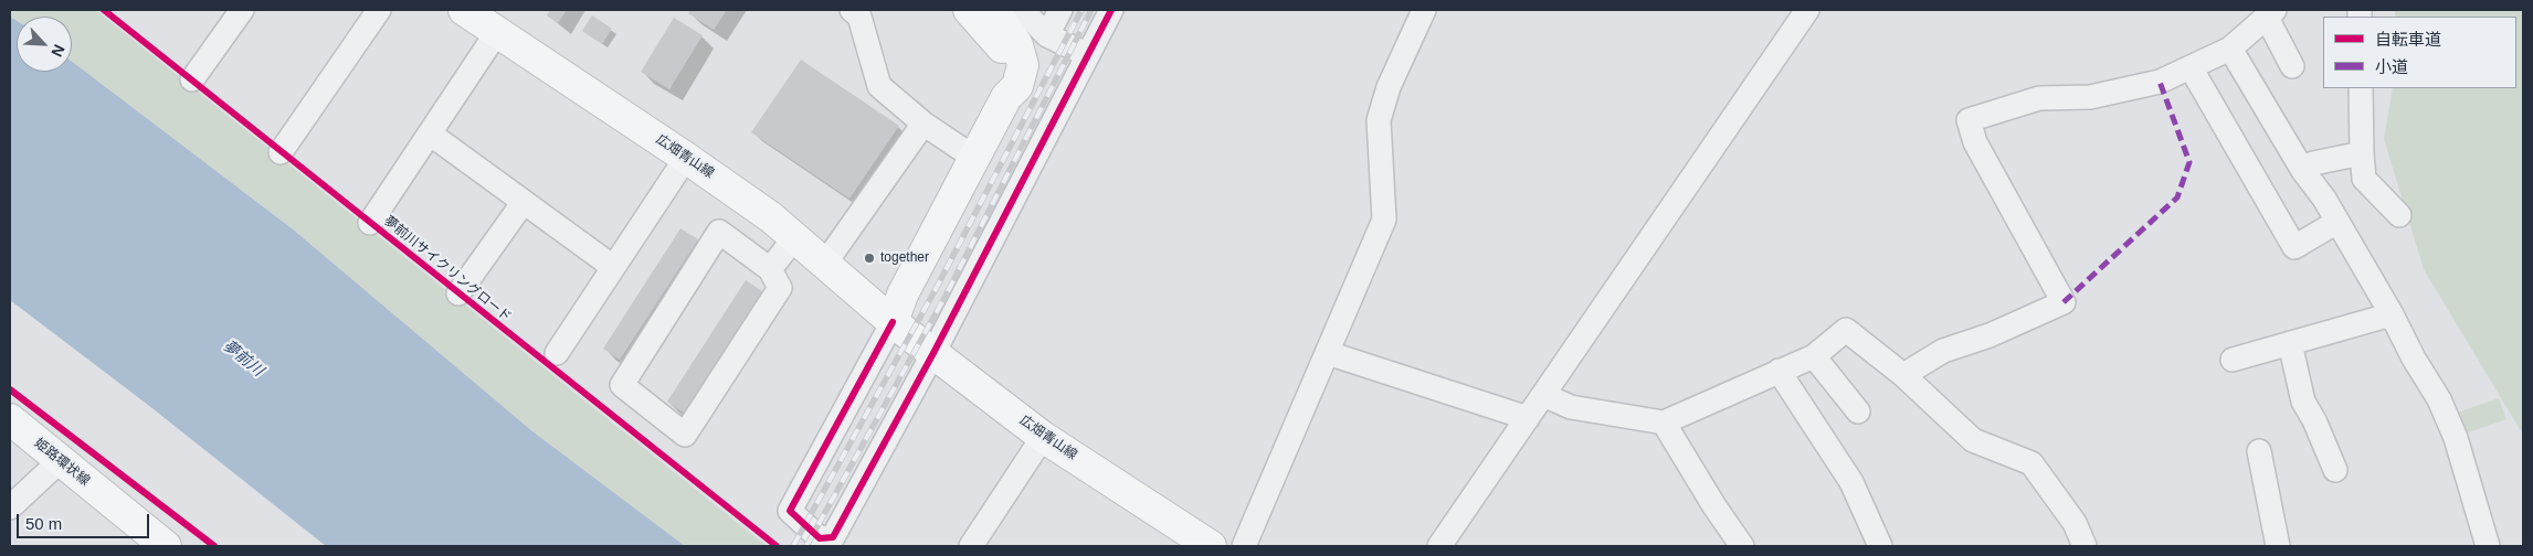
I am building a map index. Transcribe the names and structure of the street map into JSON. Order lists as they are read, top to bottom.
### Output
{
  "streets": {
    "main road": ["広畑青山線", "姫路環状線"],
    "cycle path": ["夢前川サイクリングロード"]
  },
  "water": ["夢前川"],
  "places": ["together"],
  "legend": ["自転車道", "小道"],
  "scale_bar": "50 m",
  "north": "bottom right"
}
